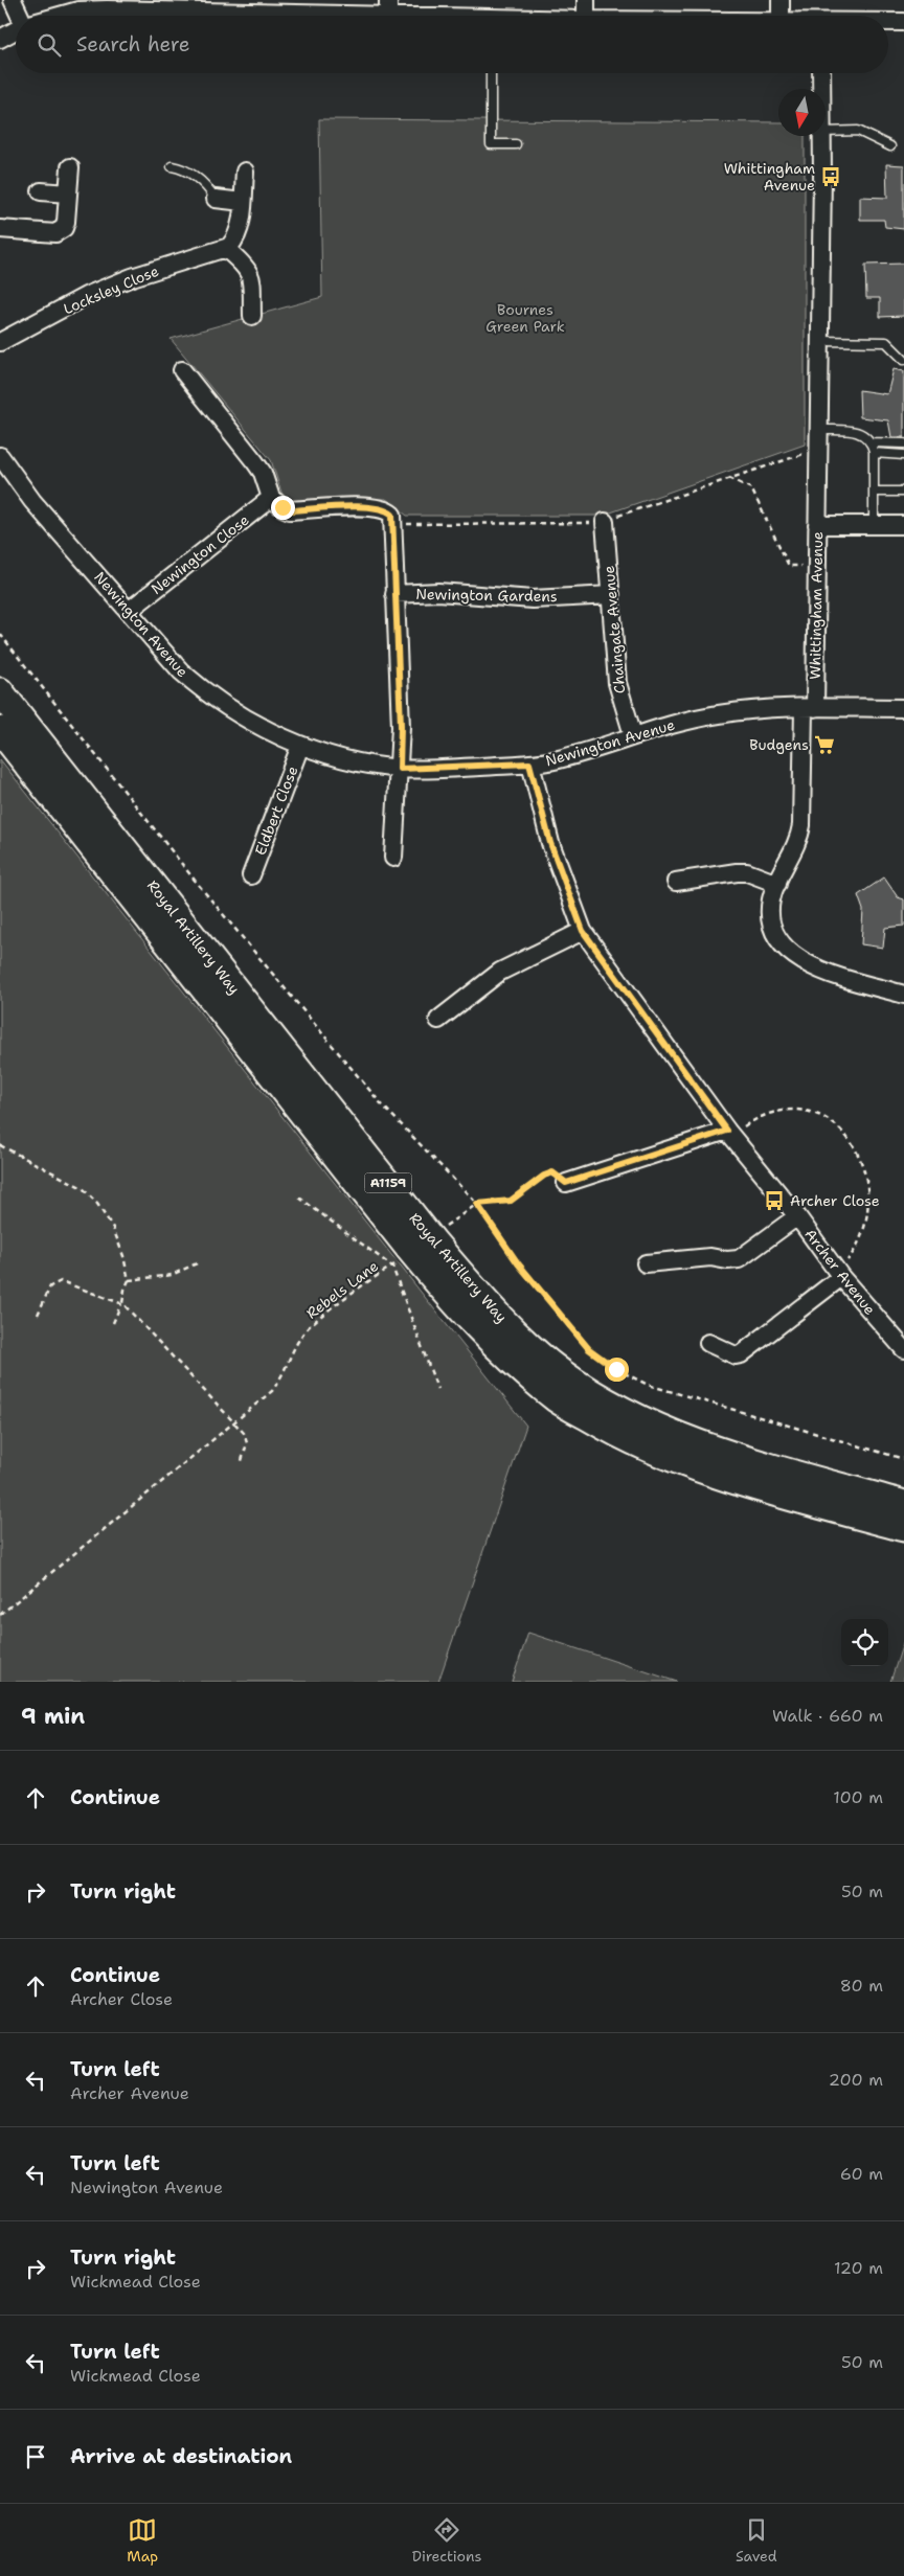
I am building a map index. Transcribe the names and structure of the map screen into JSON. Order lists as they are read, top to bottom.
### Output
{
  "streets": {
    "main road": ["Royal Artillery Way", "A1159"],
    "street": [
      "Locksley Close",
      "Newington Close",
      "Newington Gardens",
      "Whittingham Avenue",
      "Newington Avenue",
      "Chaingate Avenue",
      "Eldbert Close",
      "Archer Avenue"
    ],
    "path": ["Rebels Lane"]
  },
  "crossings": [
    ["Newington Close", "Newington Avenue"],
    ["Newington Gardens", "Chaingate Avenue"],
    ["Whittingham Avenue", "Newington Avenue"],
    ["Newington Avenue", "Chaingate Avenue"],
    ["Newington Avenue", "Eldbert Close"],
    ["Newington Avenue", "Archer Avenue"]
  ],
  "parks": ["Bournes Green Park"],
  "places": {
    "bus stop": ["Whittingham Avenue", "Archer Close"],
    "supermarket": ["Budgens"]
  },
  "north": "bottom",
  "page": {
    "search": "Search here",
    "heading": ["9 min", "Walk · 660 m"],
    "list": [
      ["Continue", "100 m"],
      ["Turn right", "50 m"],
      ["Continue", "Archer Close", "80 m"],
      ["Turn left", "Archer Avenue", "200 m"],
      ["Turn left", "Newington Avenue", "60 m"],
      ["Turn right", "Wickmead Close", "120 m"],
      ["Turn left", "Wickmead Close", "50 m"],
      "Arrive at destination"
    ],
    "nav": ["Map", "Directions", "Saved"]
  }
}
